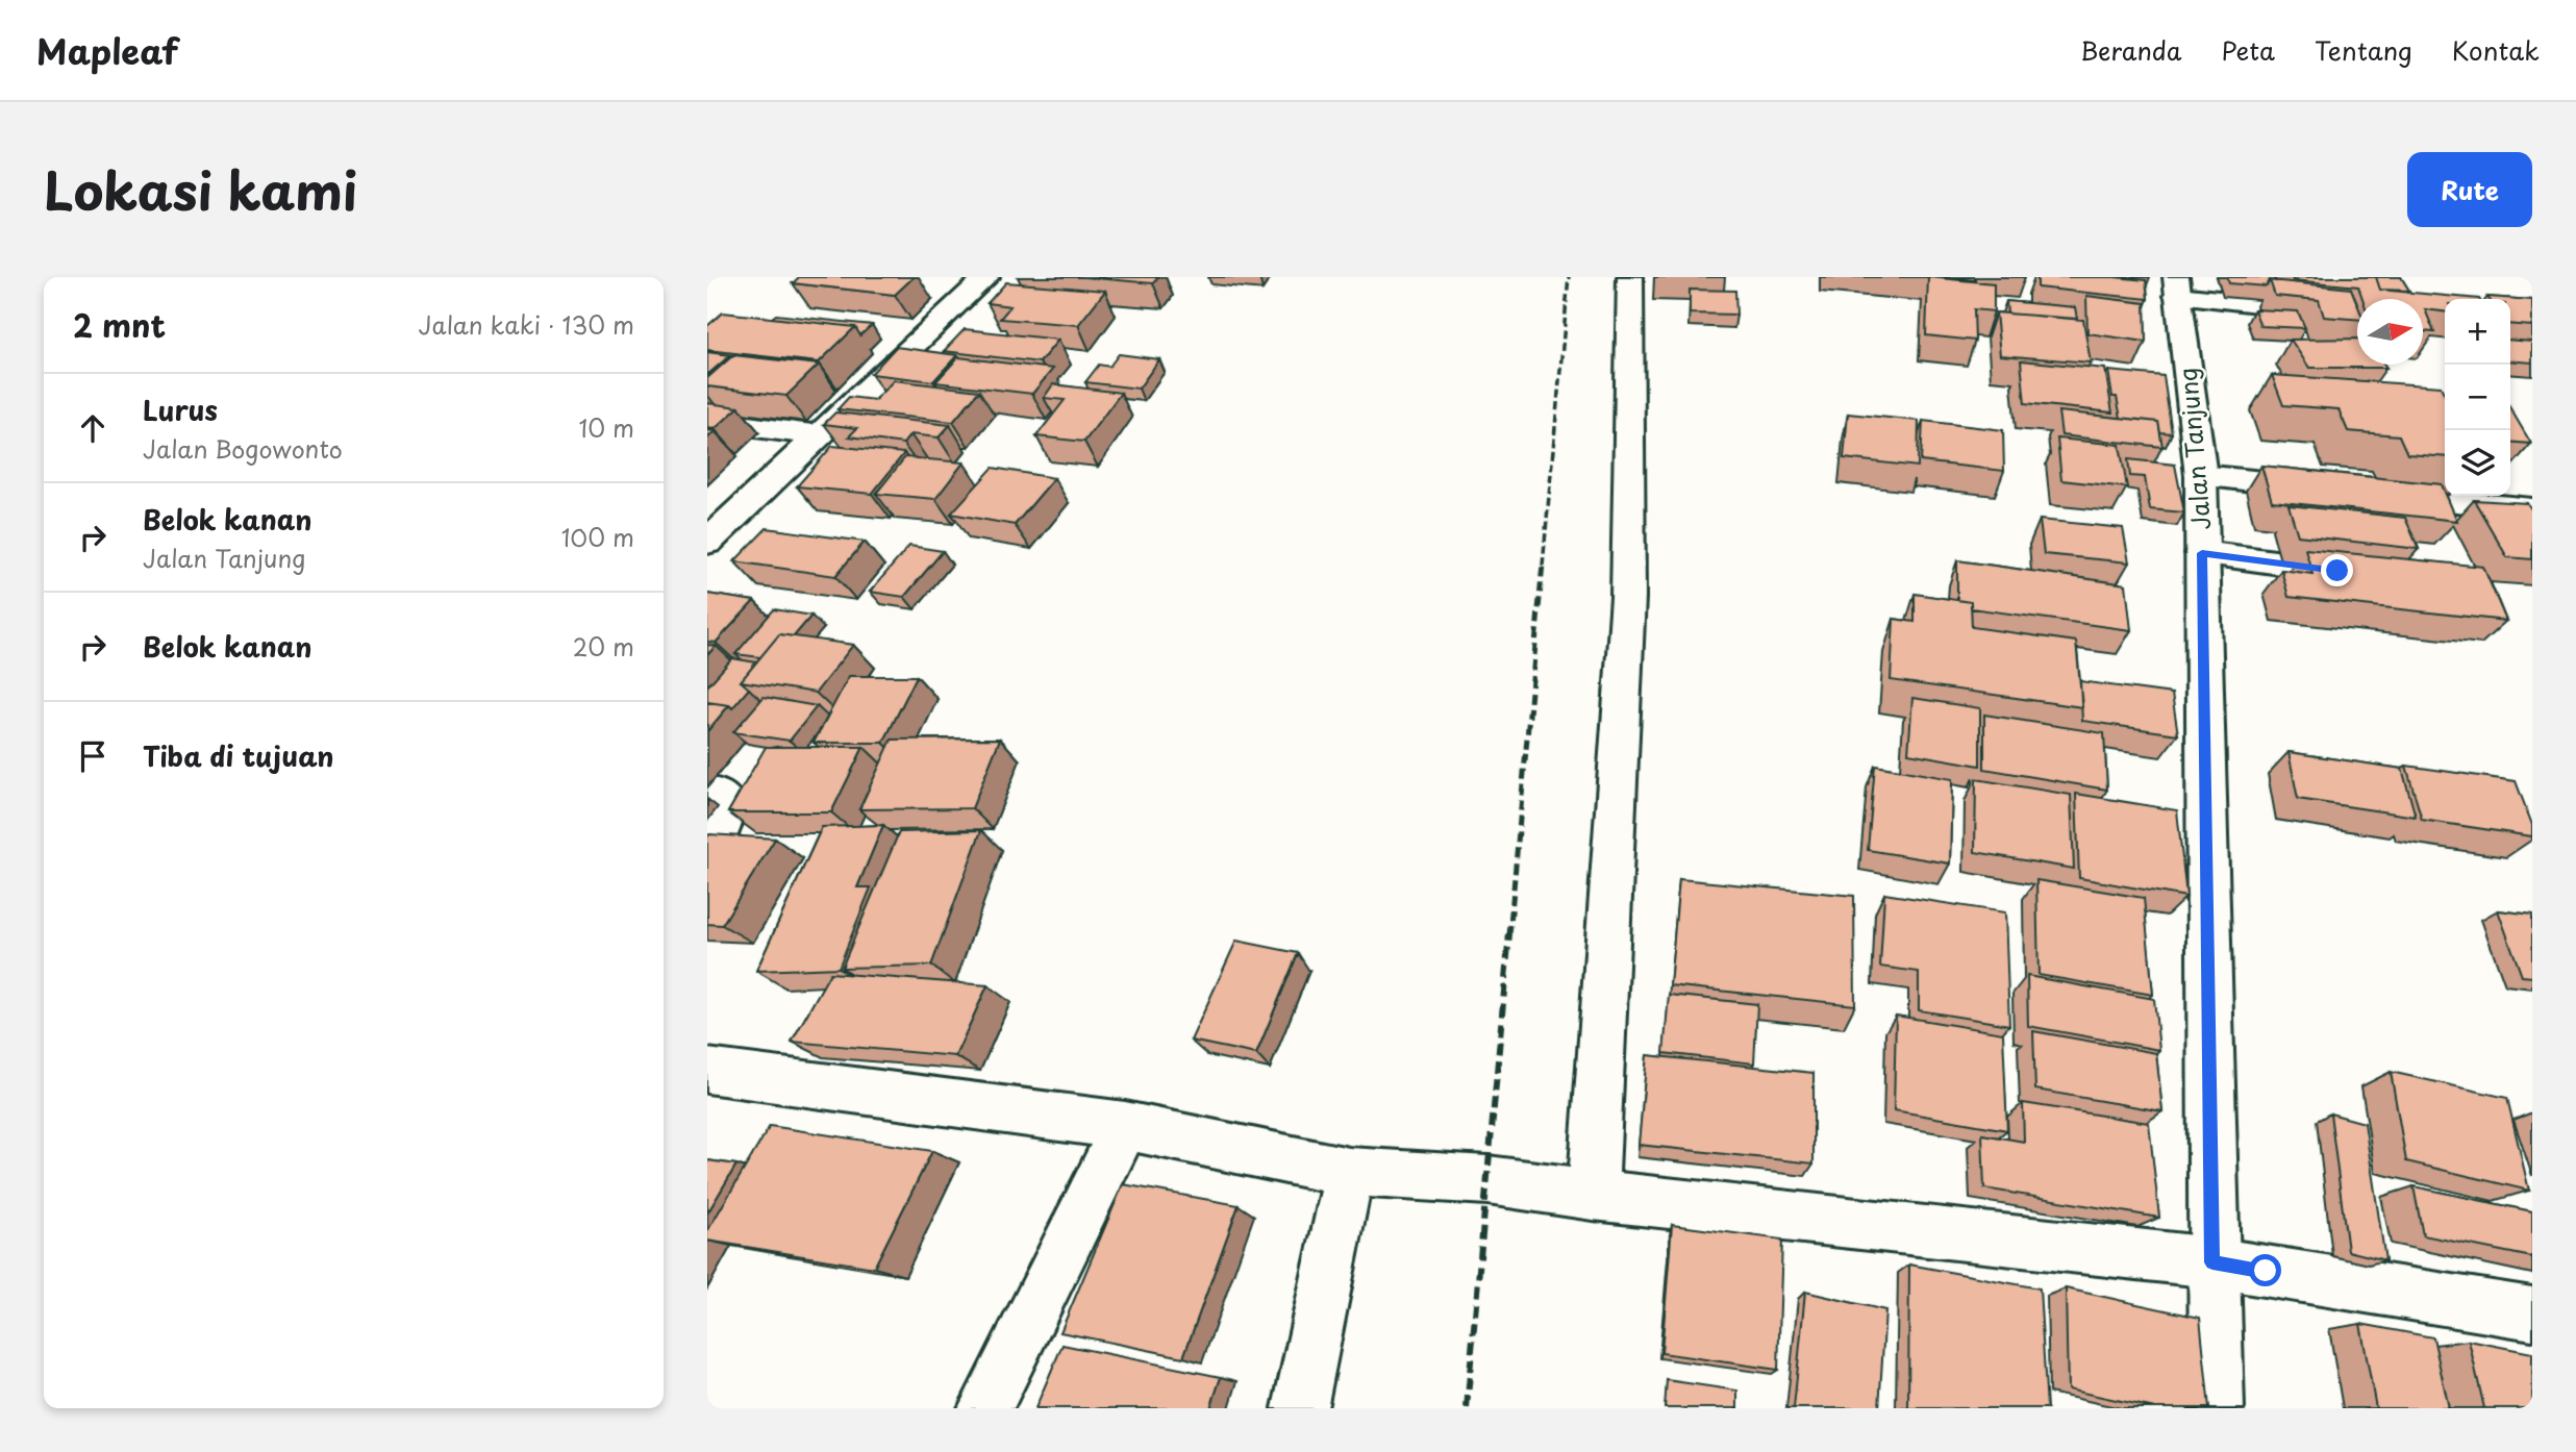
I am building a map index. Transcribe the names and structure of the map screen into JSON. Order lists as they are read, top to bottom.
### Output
{
  "streets": {
    "street": ["Jalan Tanjung"]
  },
  "north": "right",
  "page": {
    "header": "Mapleaf",
    "nav": [
      "Beranda",
      "Peta",
      "Tentang",
      "Kontak"
    ],
    "title": "Lokasi kami",
    "buttons": "Rute",
    "heading": ["2 mnt", "Jalan kaki · 130 m"],
    "map_buttons": ["+", "−"],
    "list": [
      ["Lurus", "Jalan Bogowonto", "10 m"],
      ["Belok kanan", "Jalan Tanjung", "100 m"],
      ["Belok kanan", "20 m"],
      "Tiba di tujuan"
    ]
  }
}
